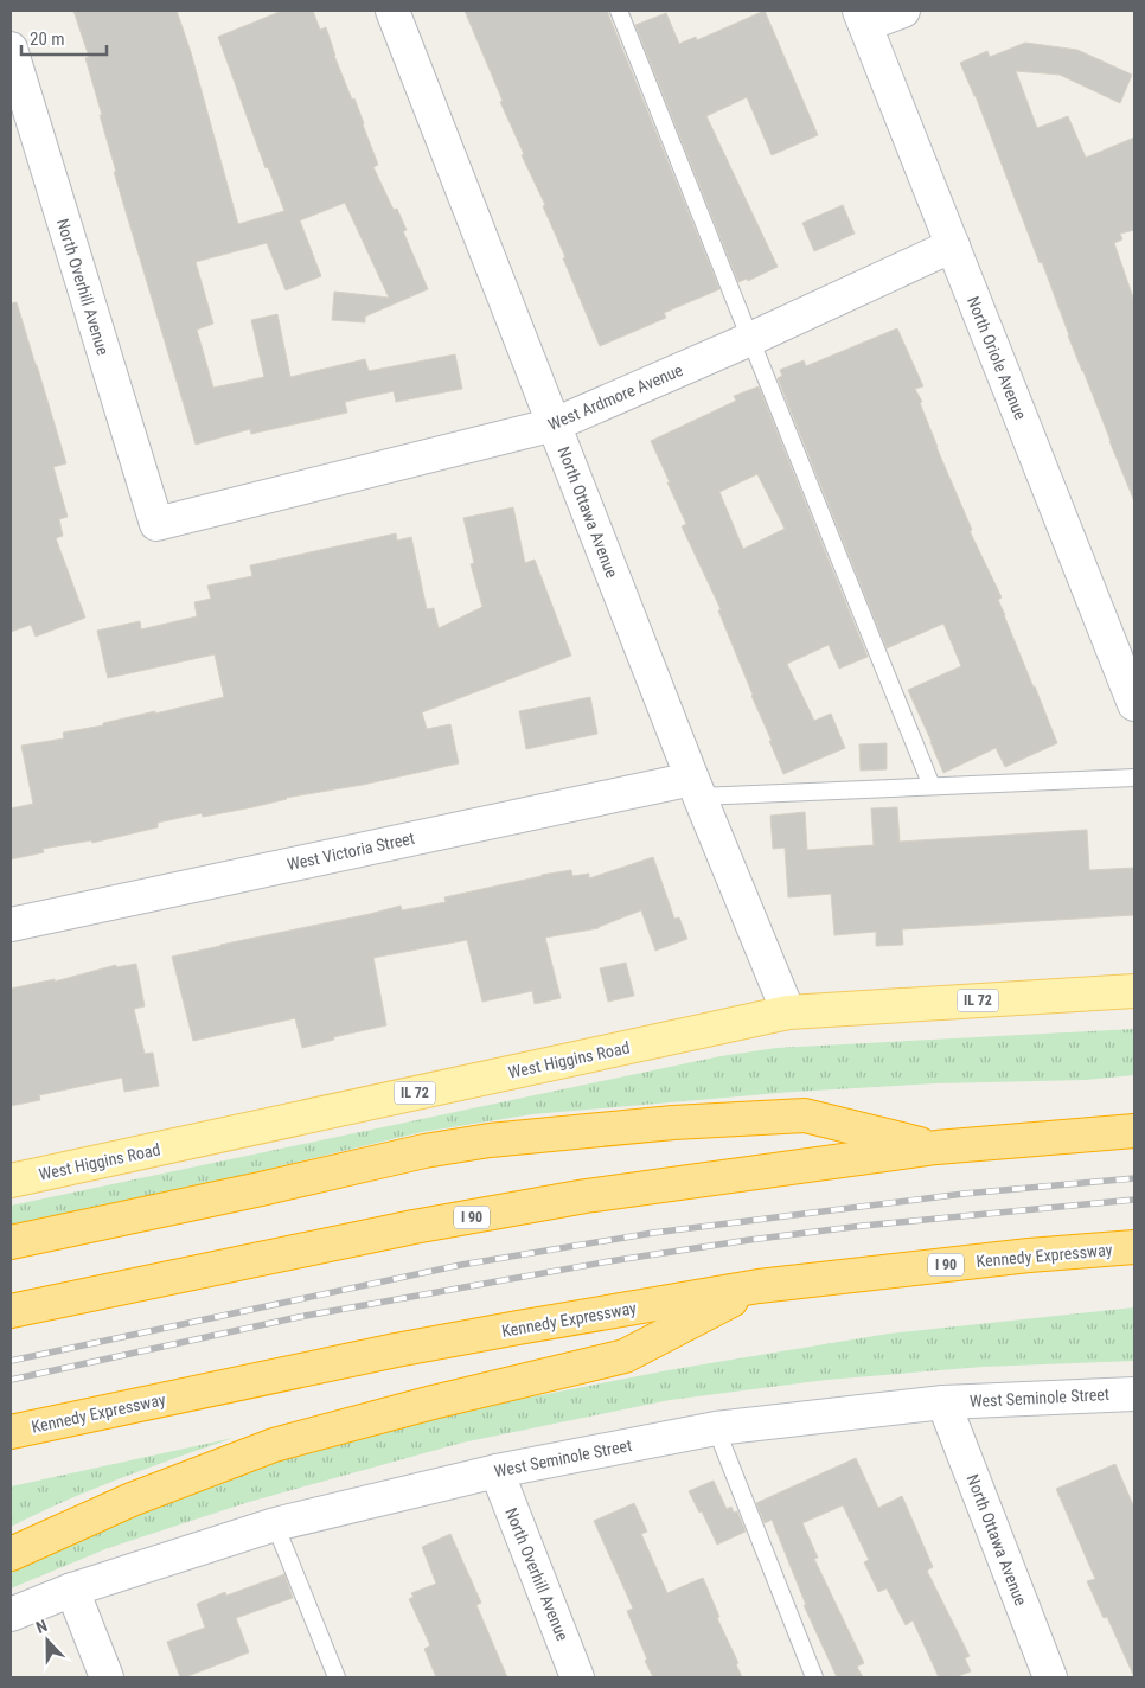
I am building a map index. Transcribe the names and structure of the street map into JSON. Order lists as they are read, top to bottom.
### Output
{
  "streets": {
    "highway": ["I 90", "Kennedy Expressway"],
    "main road": ["IL 72", "West Higgins Road"],
    "street": [
      "North Overhill Avenue",
      "North Oriole Avenue",
      "West Ardmore Avenue",
      "North Ottawa Avenue",
      "West Victoria Street",
      "West Seminole Street"
    ]
  },
  "crossings": [
    ["North Overhill Avenue", "West Ardmore Avenue"],
    ["North Overhill Avenue", "West Seminole Street"],
    ["North Oriole Avenue", "West Ardmore Avenue"],
    ["West Ardmore Avenue", "North Ottawa Avenue"],
    ["North Ottawa Avenue", "West Victoria Street"],
    ["North Ottawa Avenue", "West Higgins Road"],
    ["North Ottawa Avenue", "West Seminole Street"]
  ],
  "scale_bar": "20 m",
  "north": "top"
}
